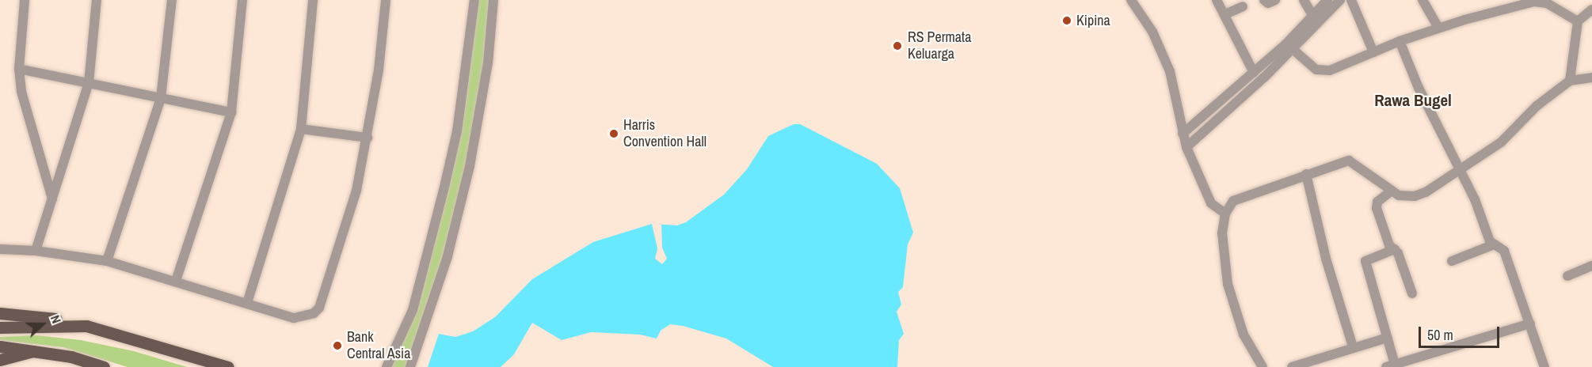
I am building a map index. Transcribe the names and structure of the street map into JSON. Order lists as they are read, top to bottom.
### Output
{
  "districts": ["Rawa Bugel"],
  "places": [
    "Kipina",
    "RS Permata Keluarga",
    "Harris Convention Hall",
    "Bank Central Asia"
  ],
  "scale_bar": "50 m",
  "north": "right"
}
